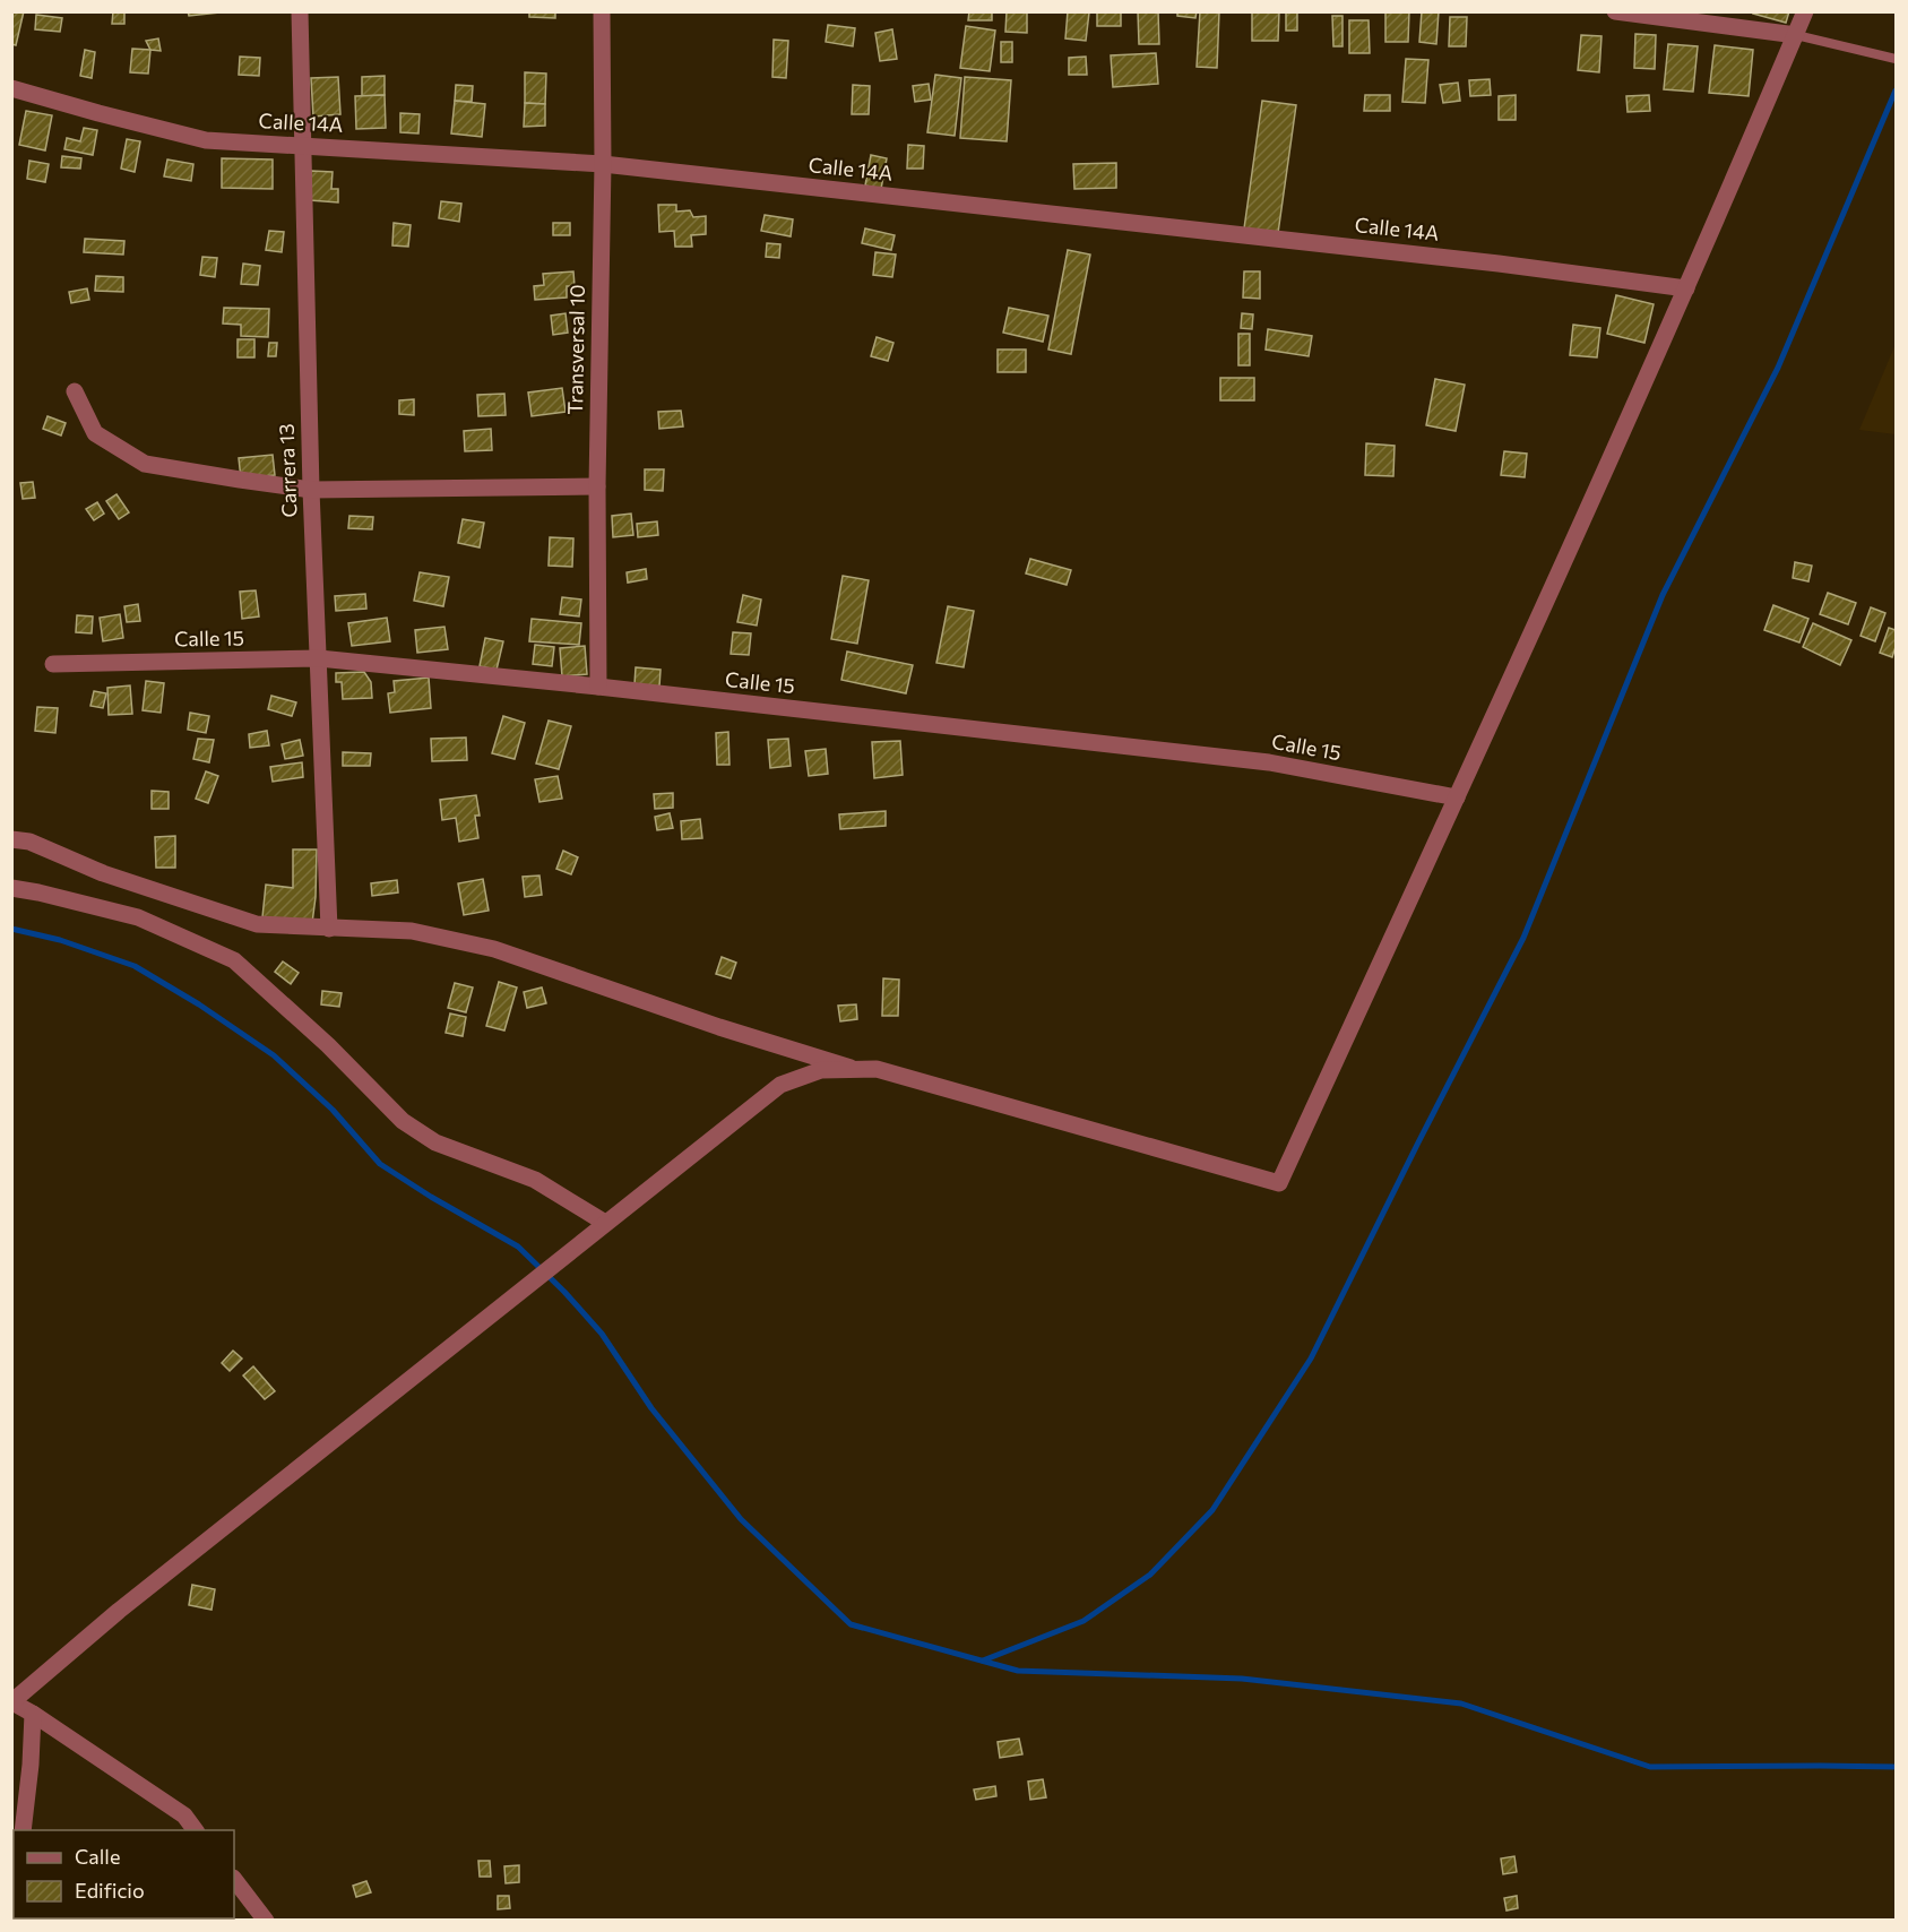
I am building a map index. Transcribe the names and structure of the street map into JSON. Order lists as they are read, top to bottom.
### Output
{
  "streets": {
    "street": [
      "Calle 14A",
      "Transversal 10",
      "Carrera 13",
      "Calle 15"
    ]
  },
  "crossings": [
    ["Calle 14A", "Transversal 10"],
    ["Calle 14A", "Carrera 13"],
    ["Transversal 10", "Calle 15"],
    ["Carrera 13", "Calle 15"]
  ],
  "legend": ["Calle", "Edificio"]
}
